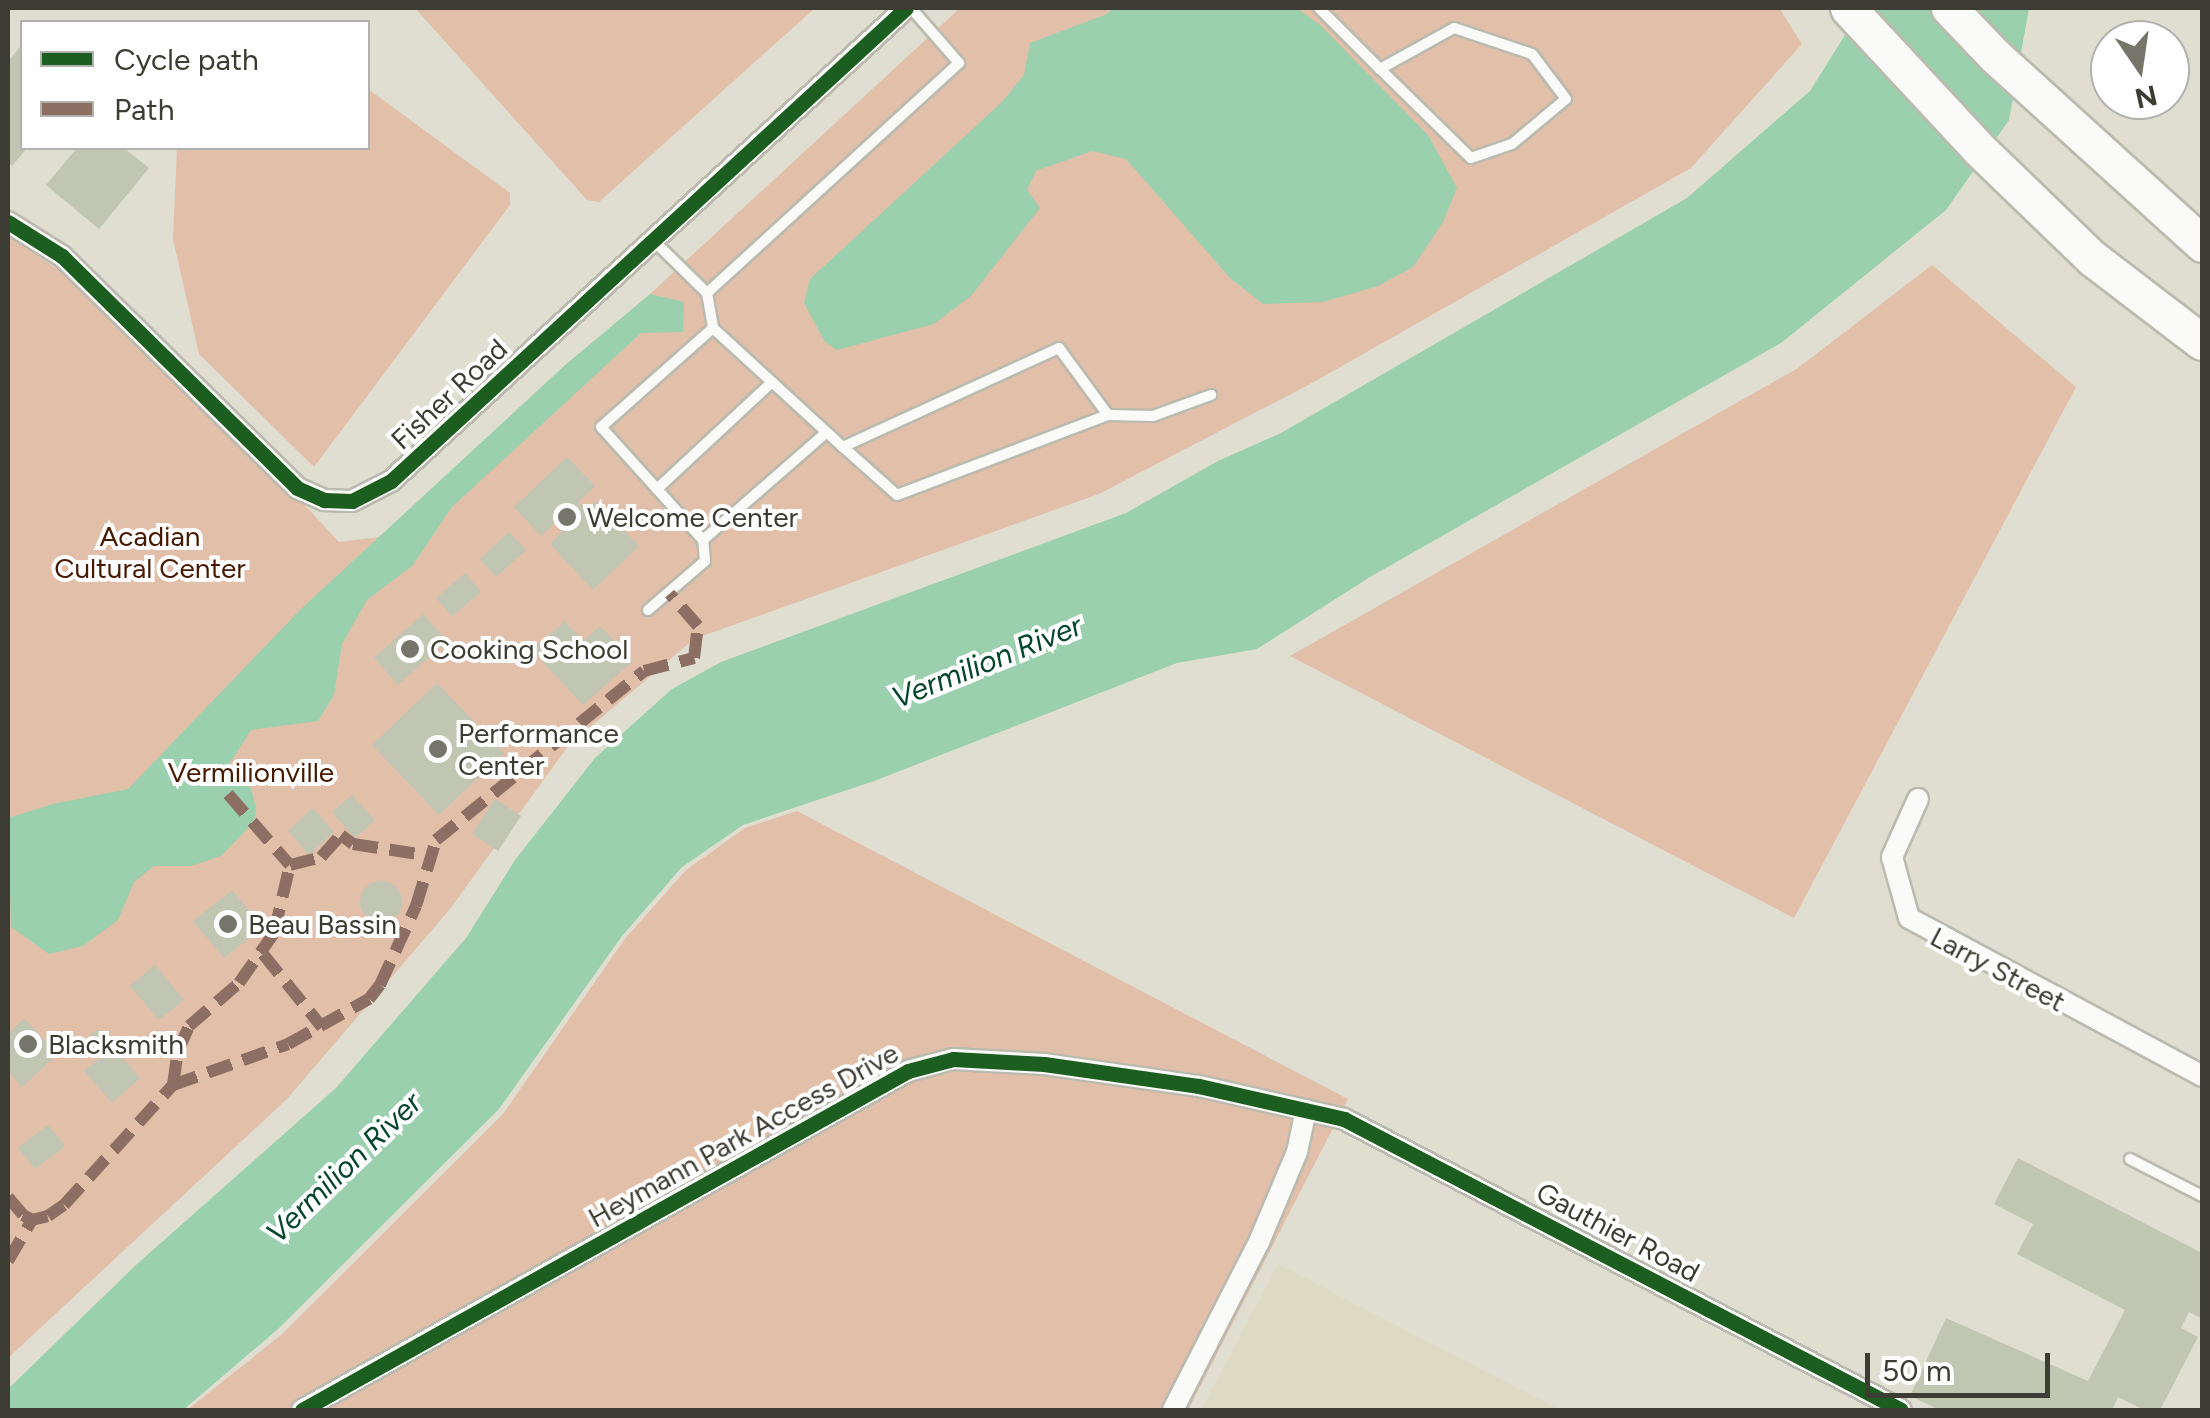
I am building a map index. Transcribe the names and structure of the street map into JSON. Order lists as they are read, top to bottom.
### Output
{
  "streets": {
    "street": [
      "Fisher Road",
      "Larry Street",
      "Heymann Park Access Drive",
      "Gauthier Road"
    ]
  },
  "crossings": [
    ["Heymann Park Access Drive", "Gauthier Road"]
  ],
  "water": ["Vermilion River"],
  "parks": ["Acadian Cultural Center", "Vermilionville"],
  "places": [
    "Welcome Center",
    "Cooking School",
    "Performance Center",
    "Beau Bassin",
    "Blacksmith"
  ],
  "legend": ["Cycle path", "Path"],
  "scale_bar": "50 m",
  "north": "bottom"
}
